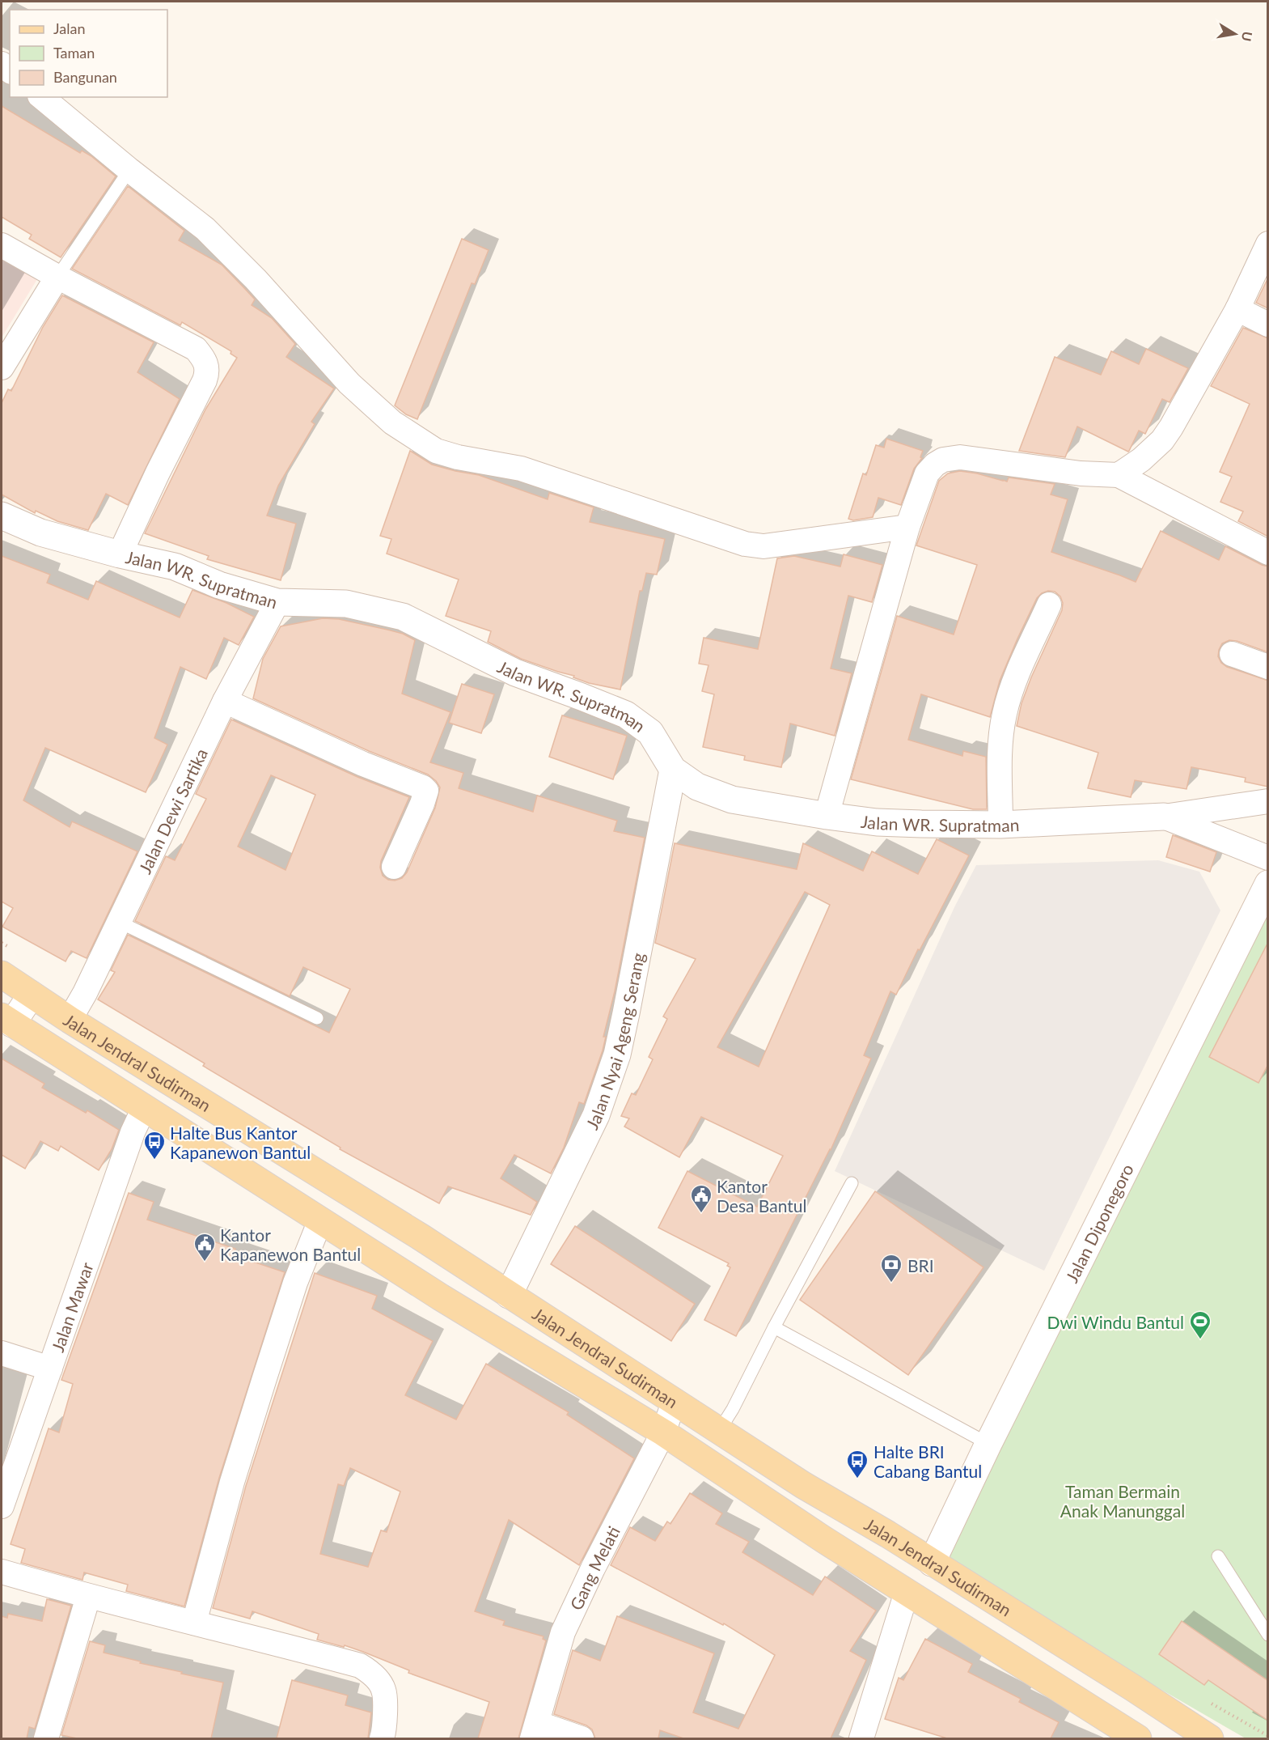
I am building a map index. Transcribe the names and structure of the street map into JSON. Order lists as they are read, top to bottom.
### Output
{
  "streets": {
    "main road": ["Jalan Jendral Sudirman"],
    "street": [
      "Jalan WR. Supratman",
      "Jalan Dewi Sartika",
      "Jalan Nyai Ageng Serang",
      "Jalan Diponegoro",
      "Jalan Mawar",
      "Gang Melati"
    ]
  },
  "crossings": [
    ["Jalan WR. Supratman", "Jalan Dewi Sartika"],
    ["Jalan WR. Supratman", "Jalan Nyai Ageng Serang"],
    ["Jalan Dewi Sartika", "Jalan Jendral Sudirman"],
    ["Jalan Nyai Ageng Serang", "Jalan Jendral Sudirman"],
    ["Jalan Jendral Sudirman", "Jalan Diponegoro"],
    ["Jalan Jendral Sudirman", "Jalan Mawar"],
    ["Jalan Jendral Sudirman", "Gang Melati"]
  ],
  "parks": ["Taman Bermain Anak Manunggal"],
  "places": {
    "bus stop": ["Halte Bus Kantor Kapanewon Bantul", "Halte BRI Cabang Bantul"],
    "public building": ["Kantor Desa Bantul", "Kantor Kapanewon Bantul"],
    "bank": ["BRI"],
    "sports": ["Dwi Windu Bantul"]
  },
  "legend": ["Jalan", "Taman", "Bangunan"],
  "north": "right"
}
